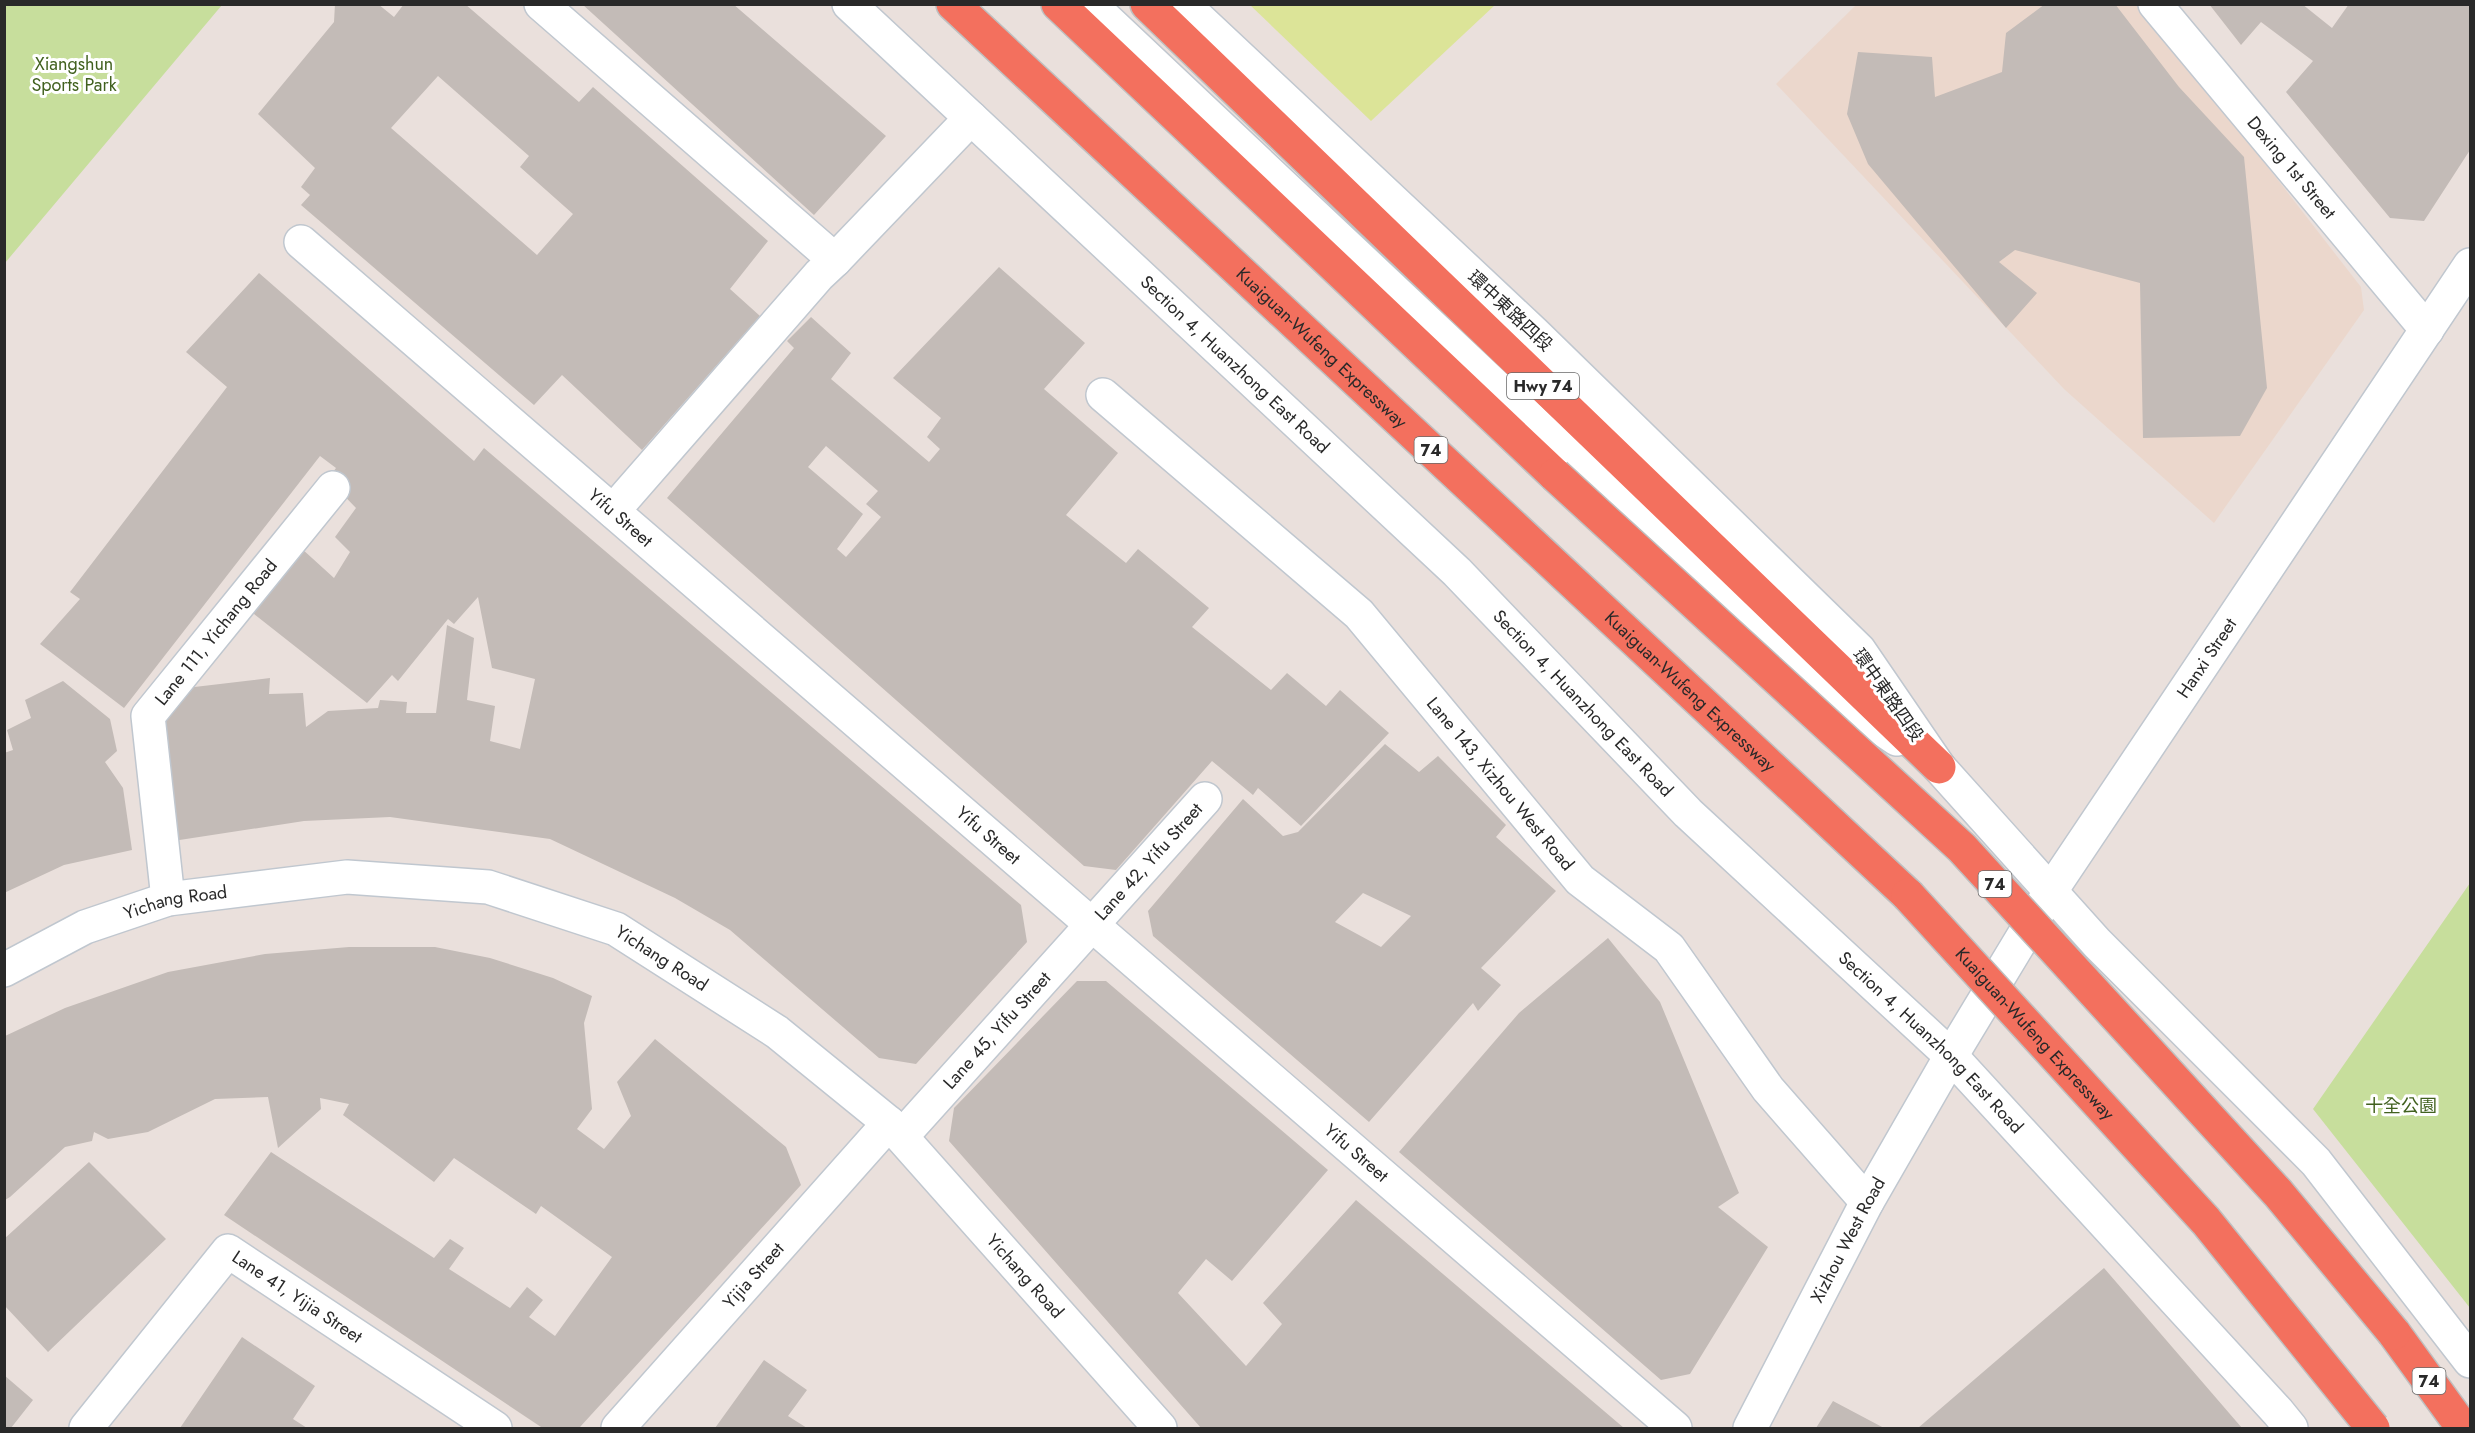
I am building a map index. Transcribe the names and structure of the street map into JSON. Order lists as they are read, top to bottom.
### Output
{
  "streets": {
    "highway": ["Kuaiguan-Wufeng Expressway", "Hwy 74", "74"],
    "street": [
      "Dexing 1st Street",
      "環中東路四段",
      "Section 4, Huanzhong East Road",
      "Yifu Street",
      "Lane 111, Yichang Road",
      "Hanxi Street",
      "Lane 143, Xizhou West Road",
      "Lane 42, Yifu Street",
      "Yichang Road",
      "Lane 45, Yifu Street",
      "Xizhou West Road",
      "Yijia Street",
      "Lane 41, Yijia Street"
    ]
  },
  "crossings": [
    ["Dexing 1st Street", "Hanxi Street"],
    ["環中東路四段", "Hwy 74"],
    ["Section 4, Huanzhong East Road", "Hanxi Street"],
    ["Section 4, Huanzhong East Road", "Xizhou West Road"],
    ["Yifu Street", "Lane 42, Yifu Street"],
    ["Yifu Street", "Lane 45, Yifu Street"],
    ["Lane 111, Yichang Road", "Yichang Road"],
    ["Hanxi Street", "Xizhou West Road"],
    ["Lane 143, Xizhou West Road", "Xizhou West Road"],
    ["Lane 42, Yifu Street", "Lane 45, Yifu Street"],
    ["Yichang Road", "Lane 45, Yifu Street"],
    ["Yichang Road", "Yijia Street"],
    ["Lane 45, Yifu Street", "Yijia Street"]
  ],
  "parks": ["Xiangshun Sports Park", "十全公園"]
}
